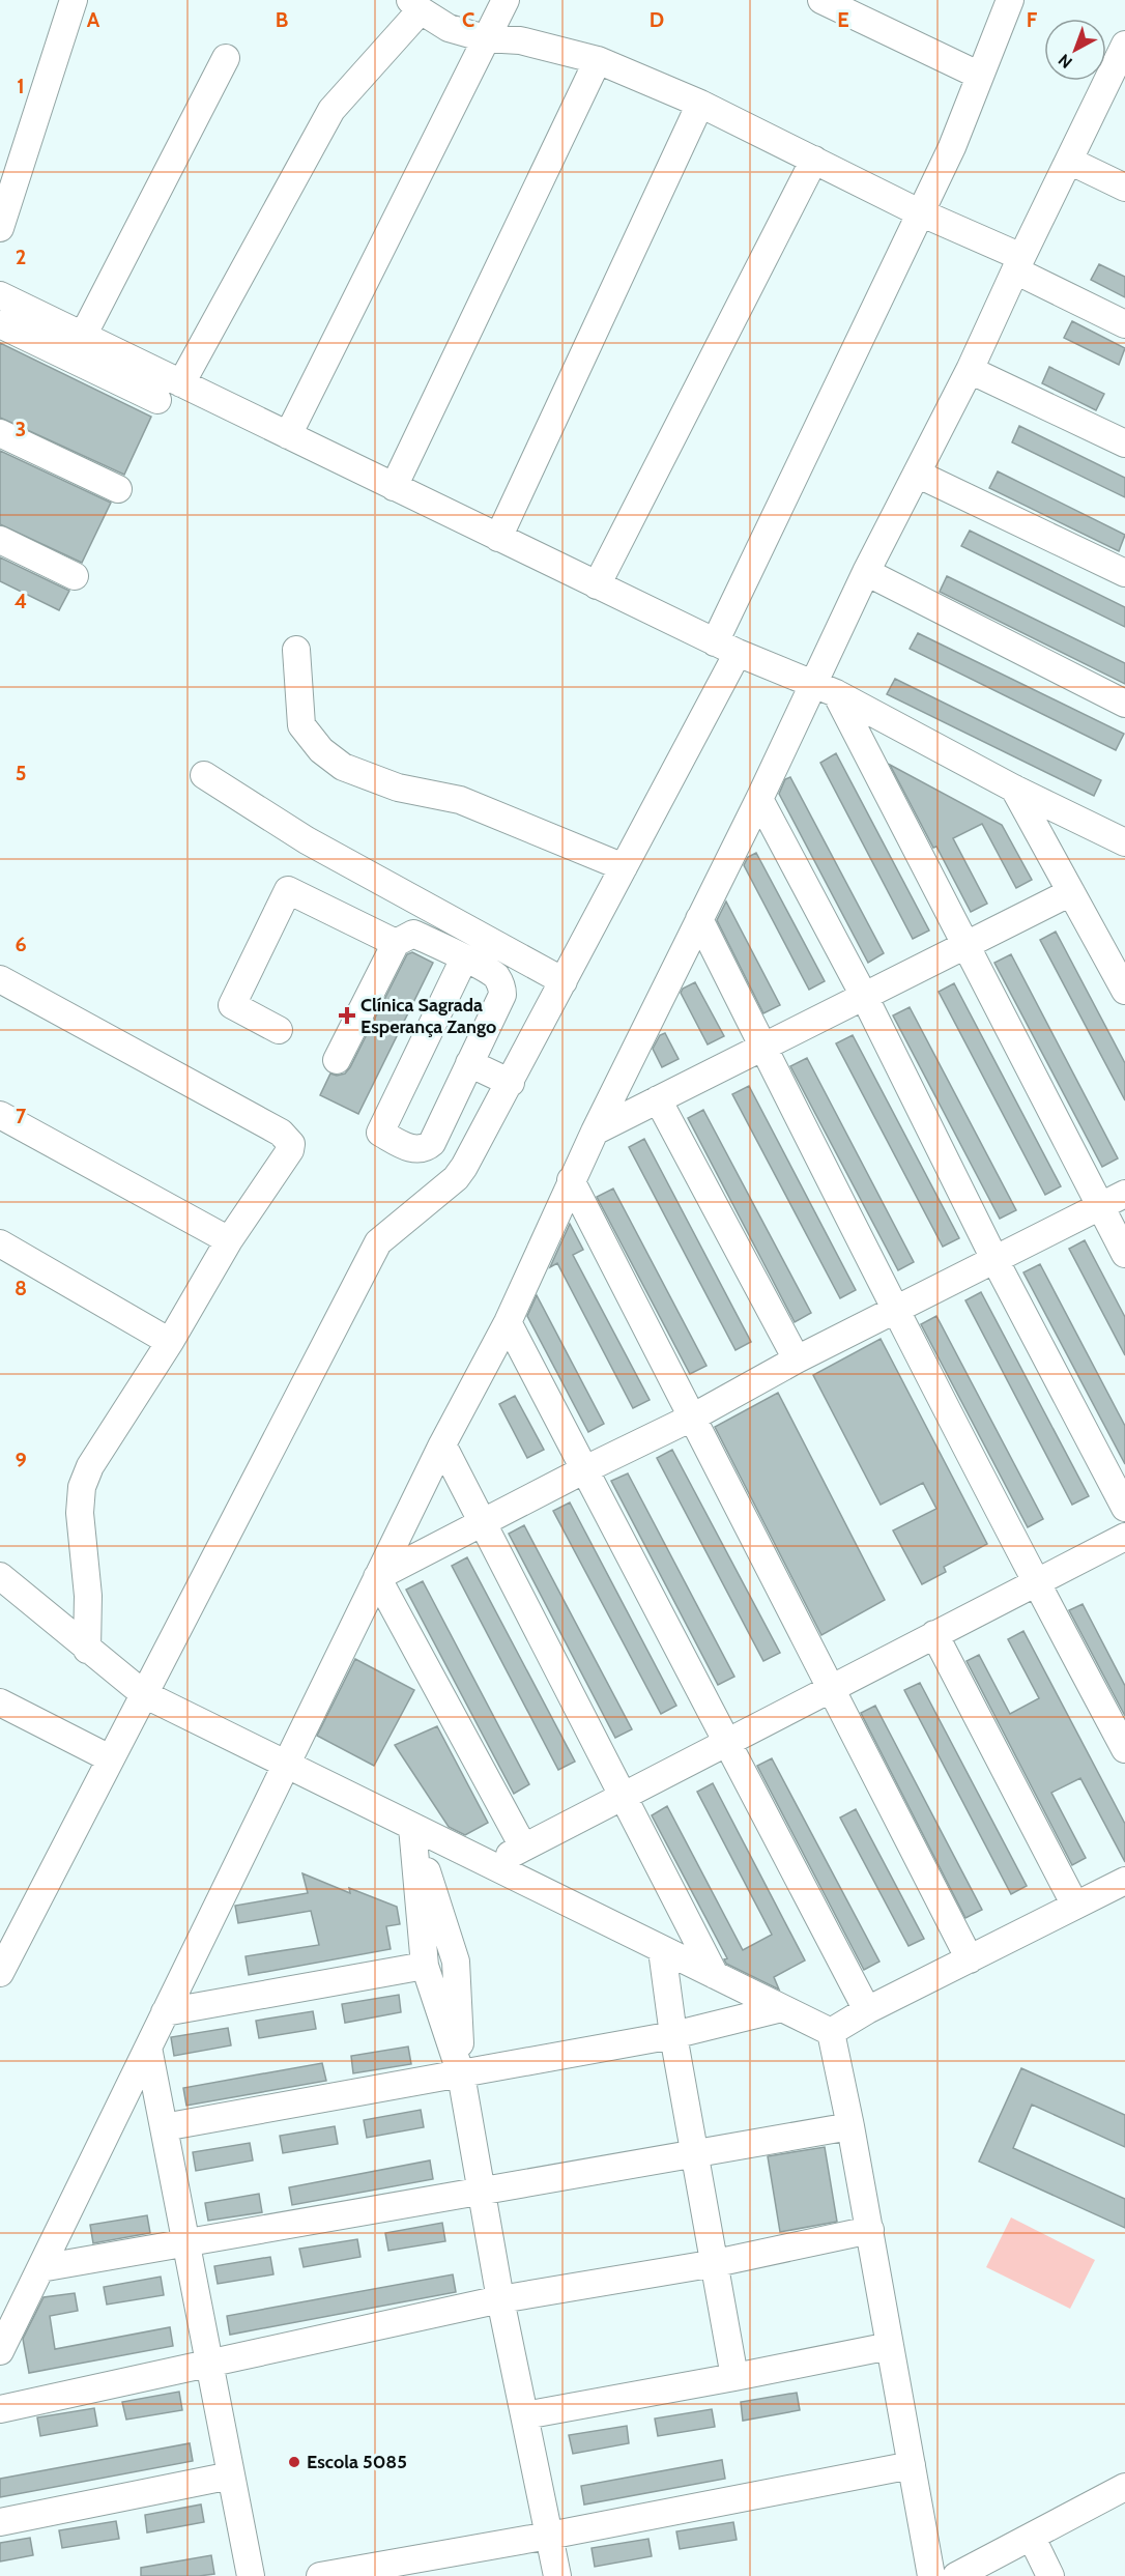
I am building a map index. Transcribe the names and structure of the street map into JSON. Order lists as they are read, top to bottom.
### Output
{
  "places": {
    "health": ["Clínica Sagrada Esperança Zango"],
    "other": ["Escola 5085"]
  },
  "north": "bottom left",
  "grid": {
    "columns": [
      "A",
      "B",
      "C",
      "D",
      "E",
      "F"
    ],
    "rows": [
      "1",
      "2",
      "3",
      "4",
      "5",
      "6",
      "7",
      "8",
      "9"
    ]
  }
}
